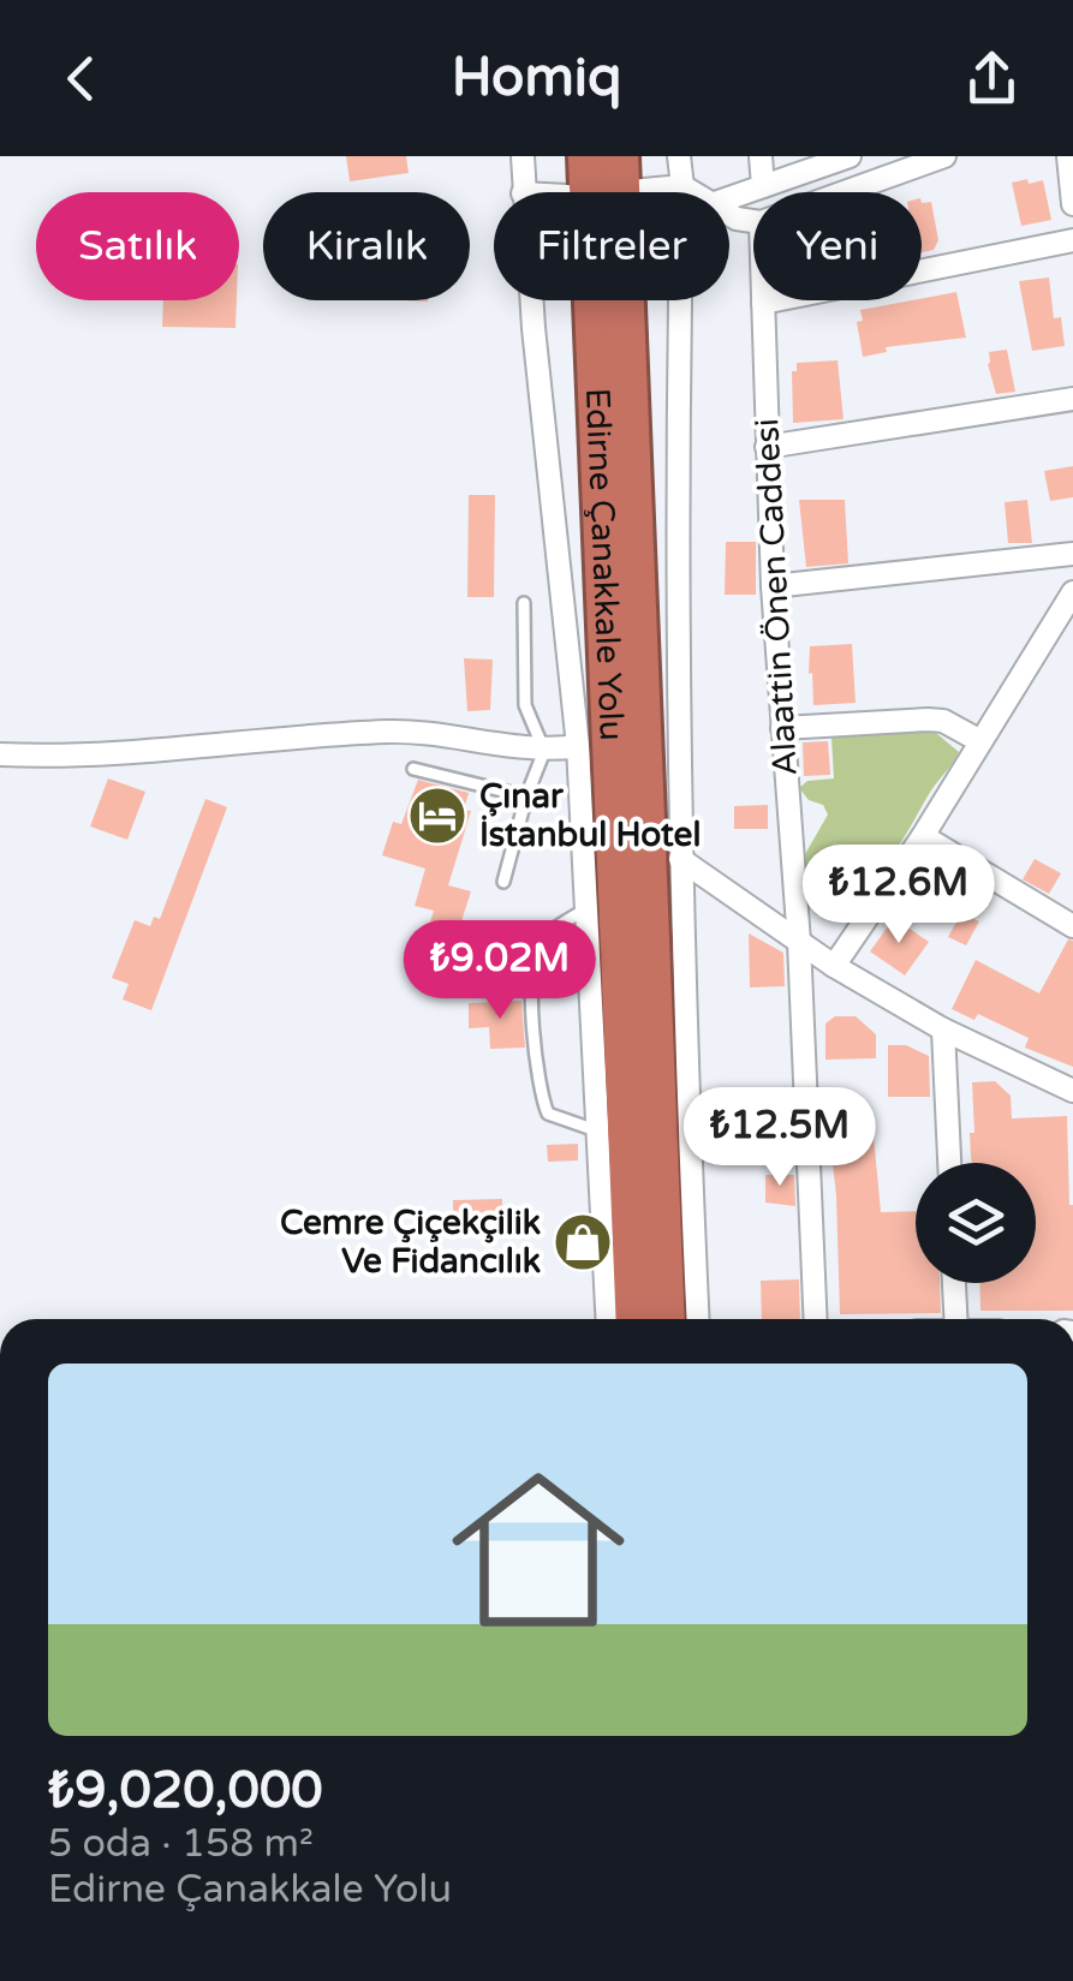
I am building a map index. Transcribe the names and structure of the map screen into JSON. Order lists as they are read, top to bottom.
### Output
{
  "streets": {
    "highway": ["Edirne Çanakkale Yolu"],
    "street": ["Alaattin Önen Caddesi"]
  },
  "places": {
    "hotel": ["Çınar İstanbul Hotel"],
    "shop": ["Cemre Çiçekçilik Ve Fidancılık"]
  },
  "page": {
    "header": "Homiq",
    "chip": [
      "Satılık",
      "Kiralık",
      "Filtreler",
      "Yeni"
    ],
    "price": ["₺12.6M", "₺9.02M", "₺12.5M"],
    "list": [
      {
        "name": "₺9,020,000",
        "note": "5 oda · 158 m² · Edirne Çanakkale Yolu"
      }
    ]
  }
}
